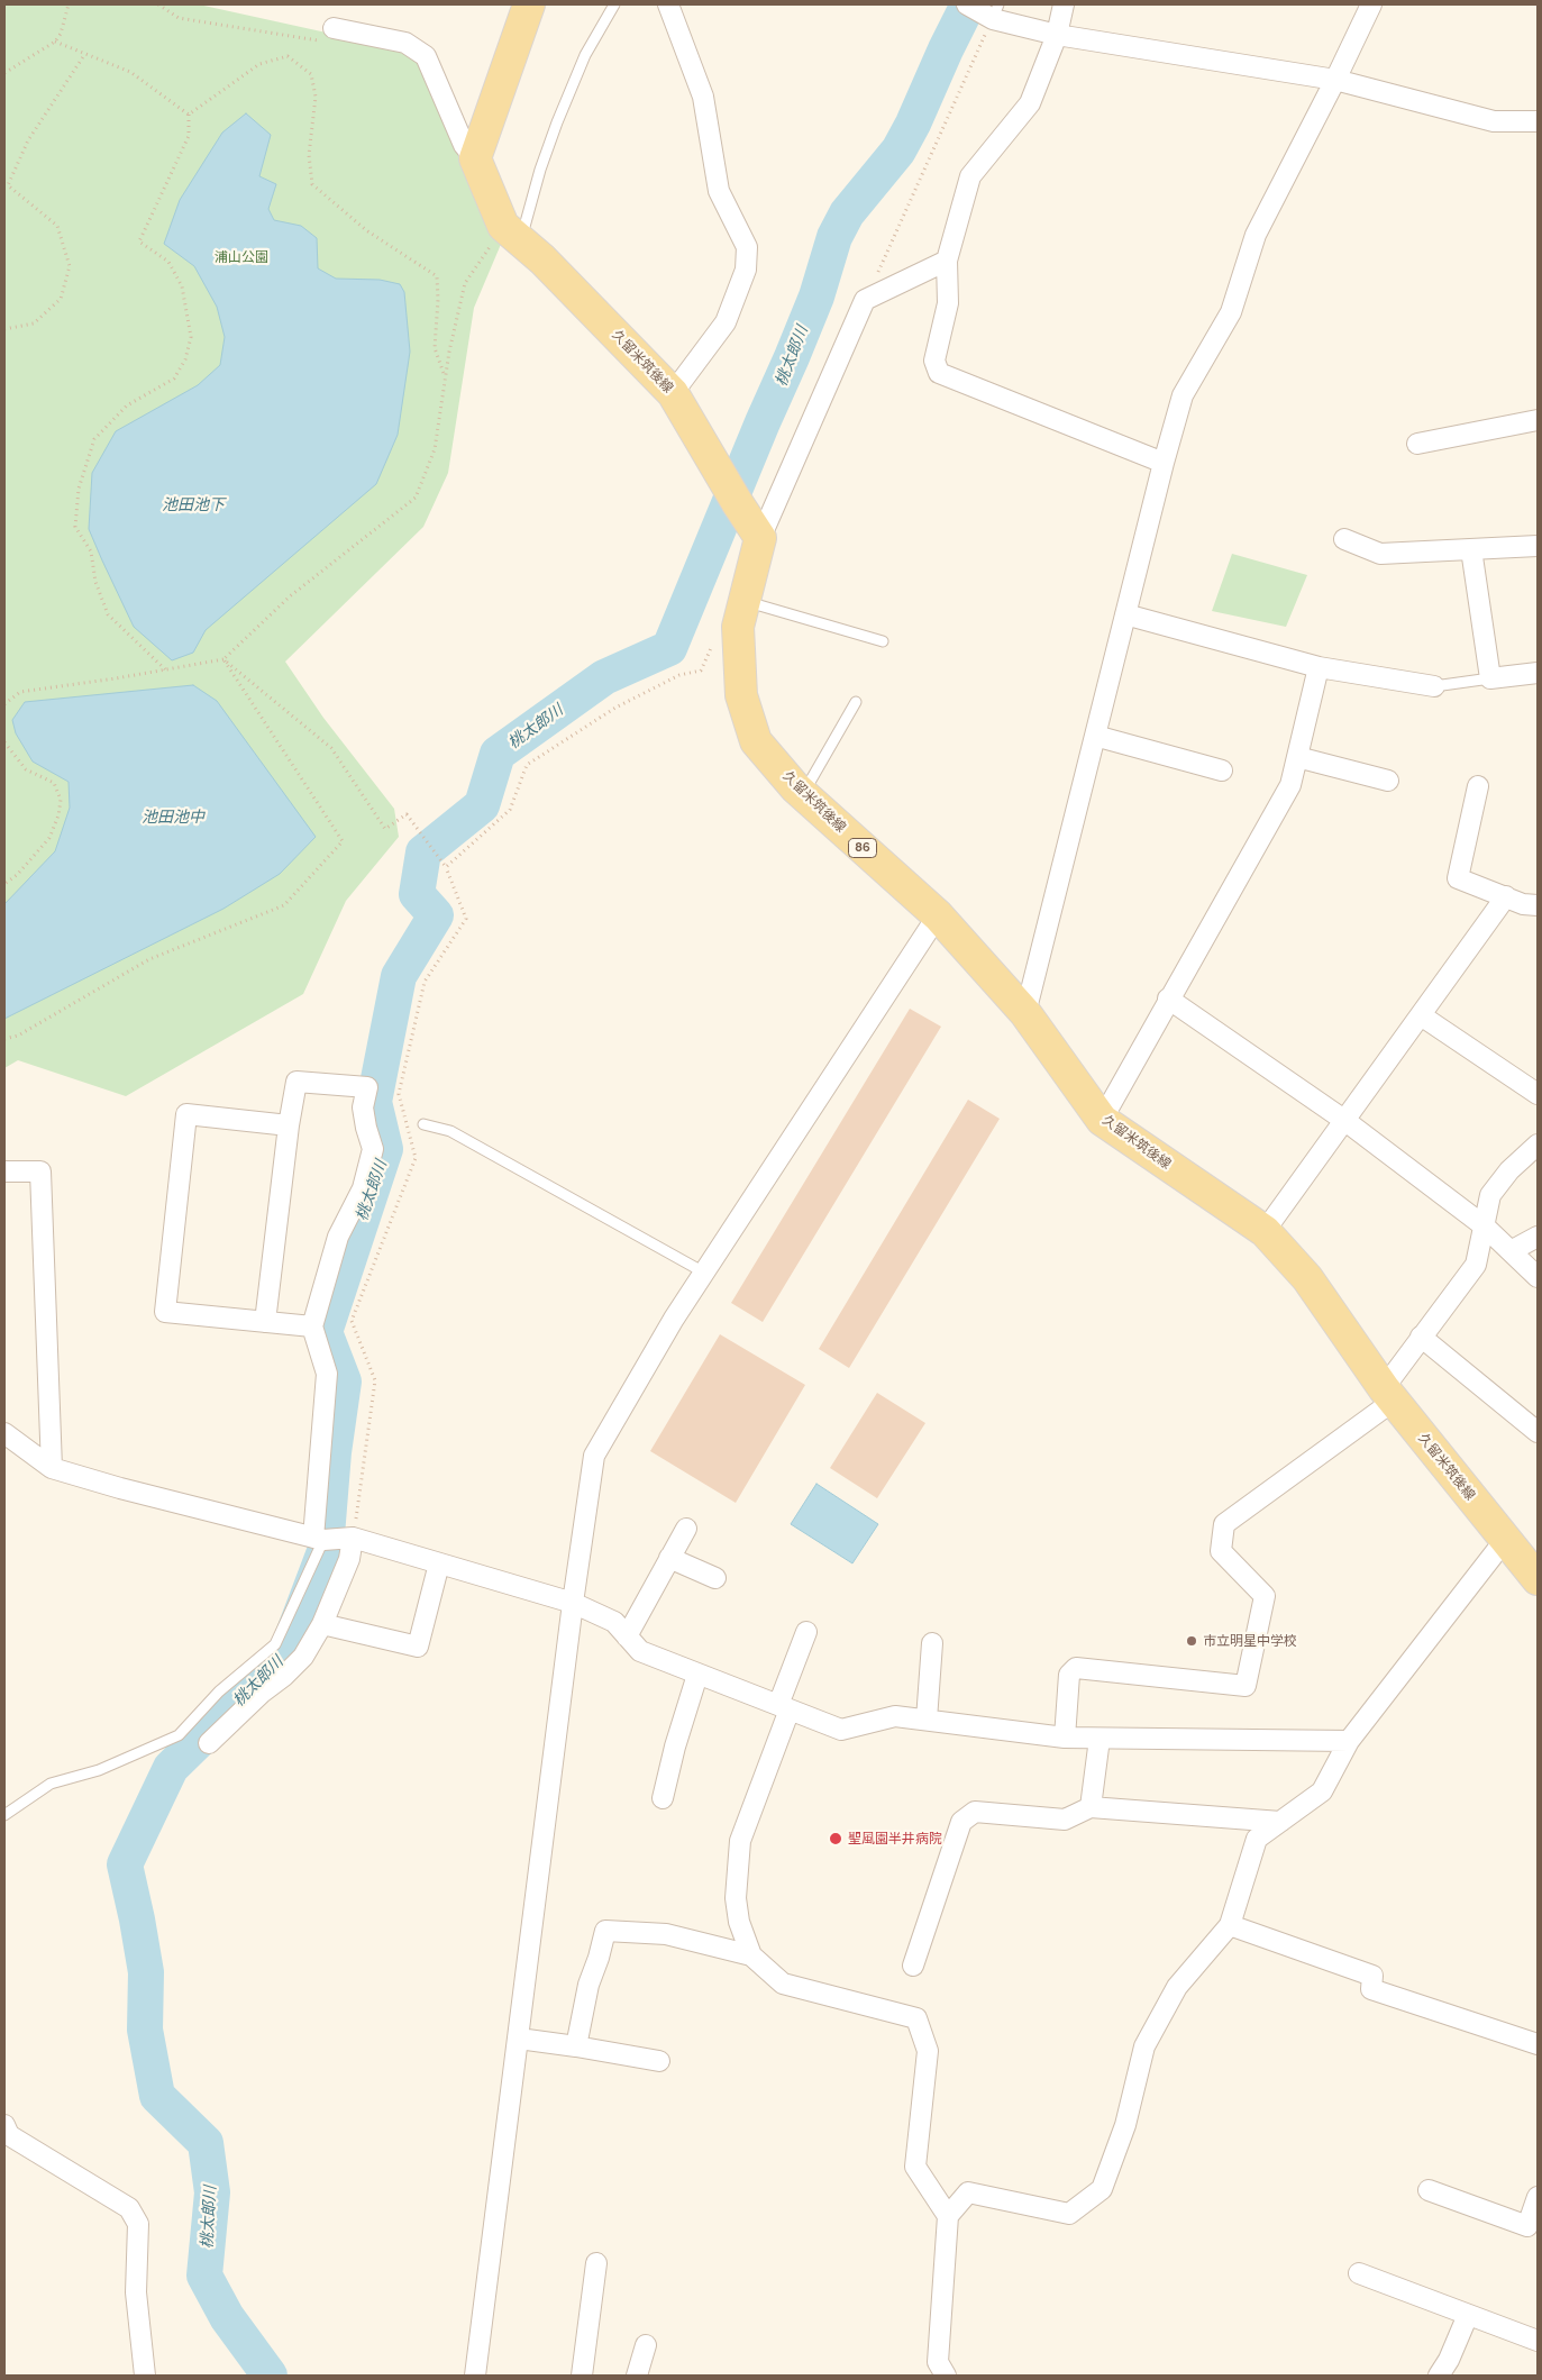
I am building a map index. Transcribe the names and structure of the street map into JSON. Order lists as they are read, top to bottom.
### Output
{
  "streets": {
    "main road": ["久留米筑後線", "86"]
  },
  "water": ["桃太郎川", "池田池下", "池田池中"],
  "parks": ["浦山公園"],
  "places": ["市立明星中学校", "聖風園半井病院"]
}
